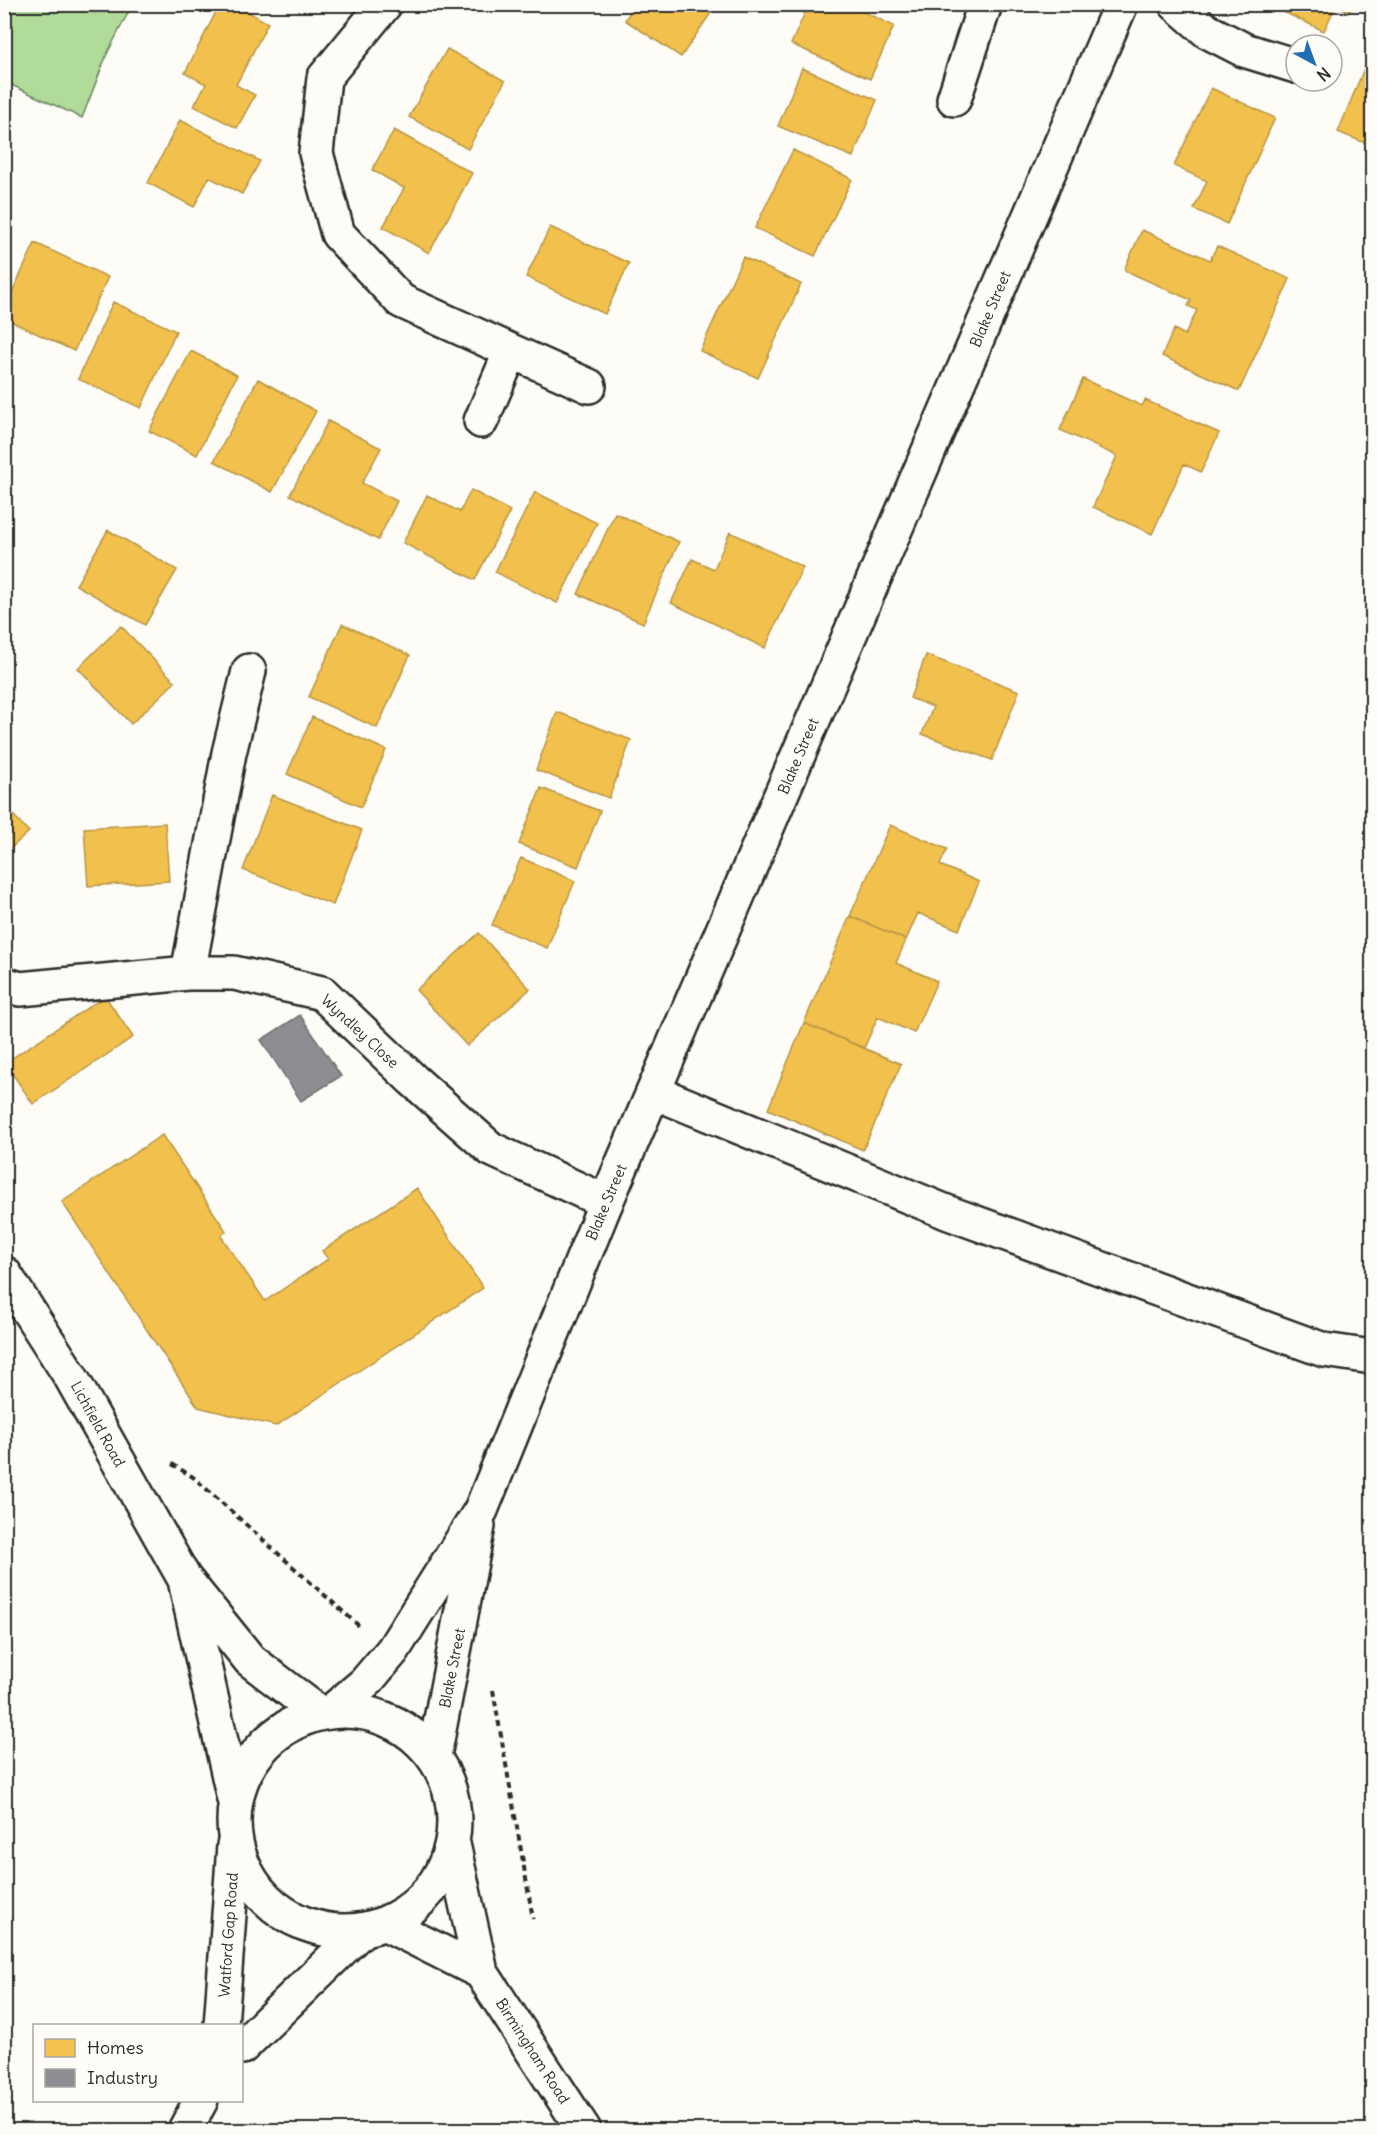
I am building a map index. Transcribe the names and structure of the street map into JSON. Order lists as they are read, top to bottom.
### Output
{
  "streets": {
    "main road": [
      "Blake Street",
      "Wyndley Close",
      "Lichfield Road",
      "Watford Gap Road",
      "Birmingham Road"
    ]
  },
  "crossings": [
    ["Blake Street", "Wyndley Close"],
    ["Blake Street", "Lichfield Road"],
    ["Lichfield Road", "Watford Gap Road"]
  ],
  "legend": ["Homes", "Industry"],
  "north": "bottom right"
}
